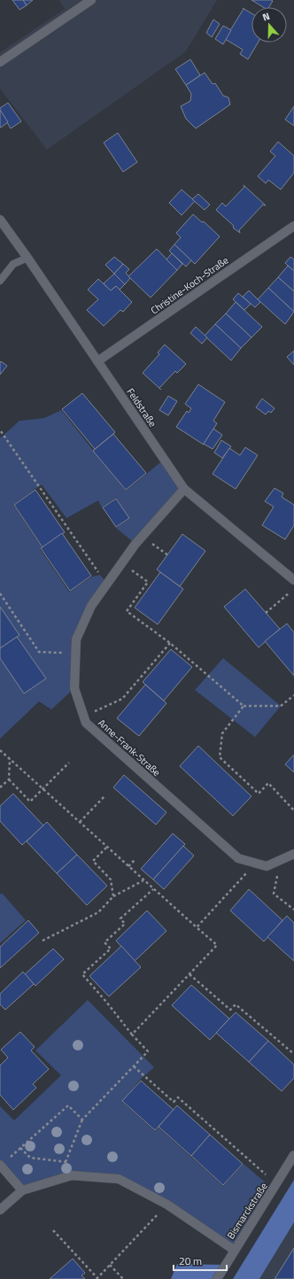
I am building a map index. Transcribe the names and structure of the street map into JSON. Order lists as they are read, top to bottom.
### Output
{
  "streets": {
    "street": [
      "Christine-Koch-Straße",
      "Feldstraße",
      "Anne-Frank-Straße",
      "Bismarckstraße"
    ]
  },
  "crossings": [
    ["Christine-Koch-Straße", "Feldstraße"],
    ["Feldstraße", "Anne-Frank-Straße"]
  ],
  "scale_bar": "20 m",
  "north": "top"
}
